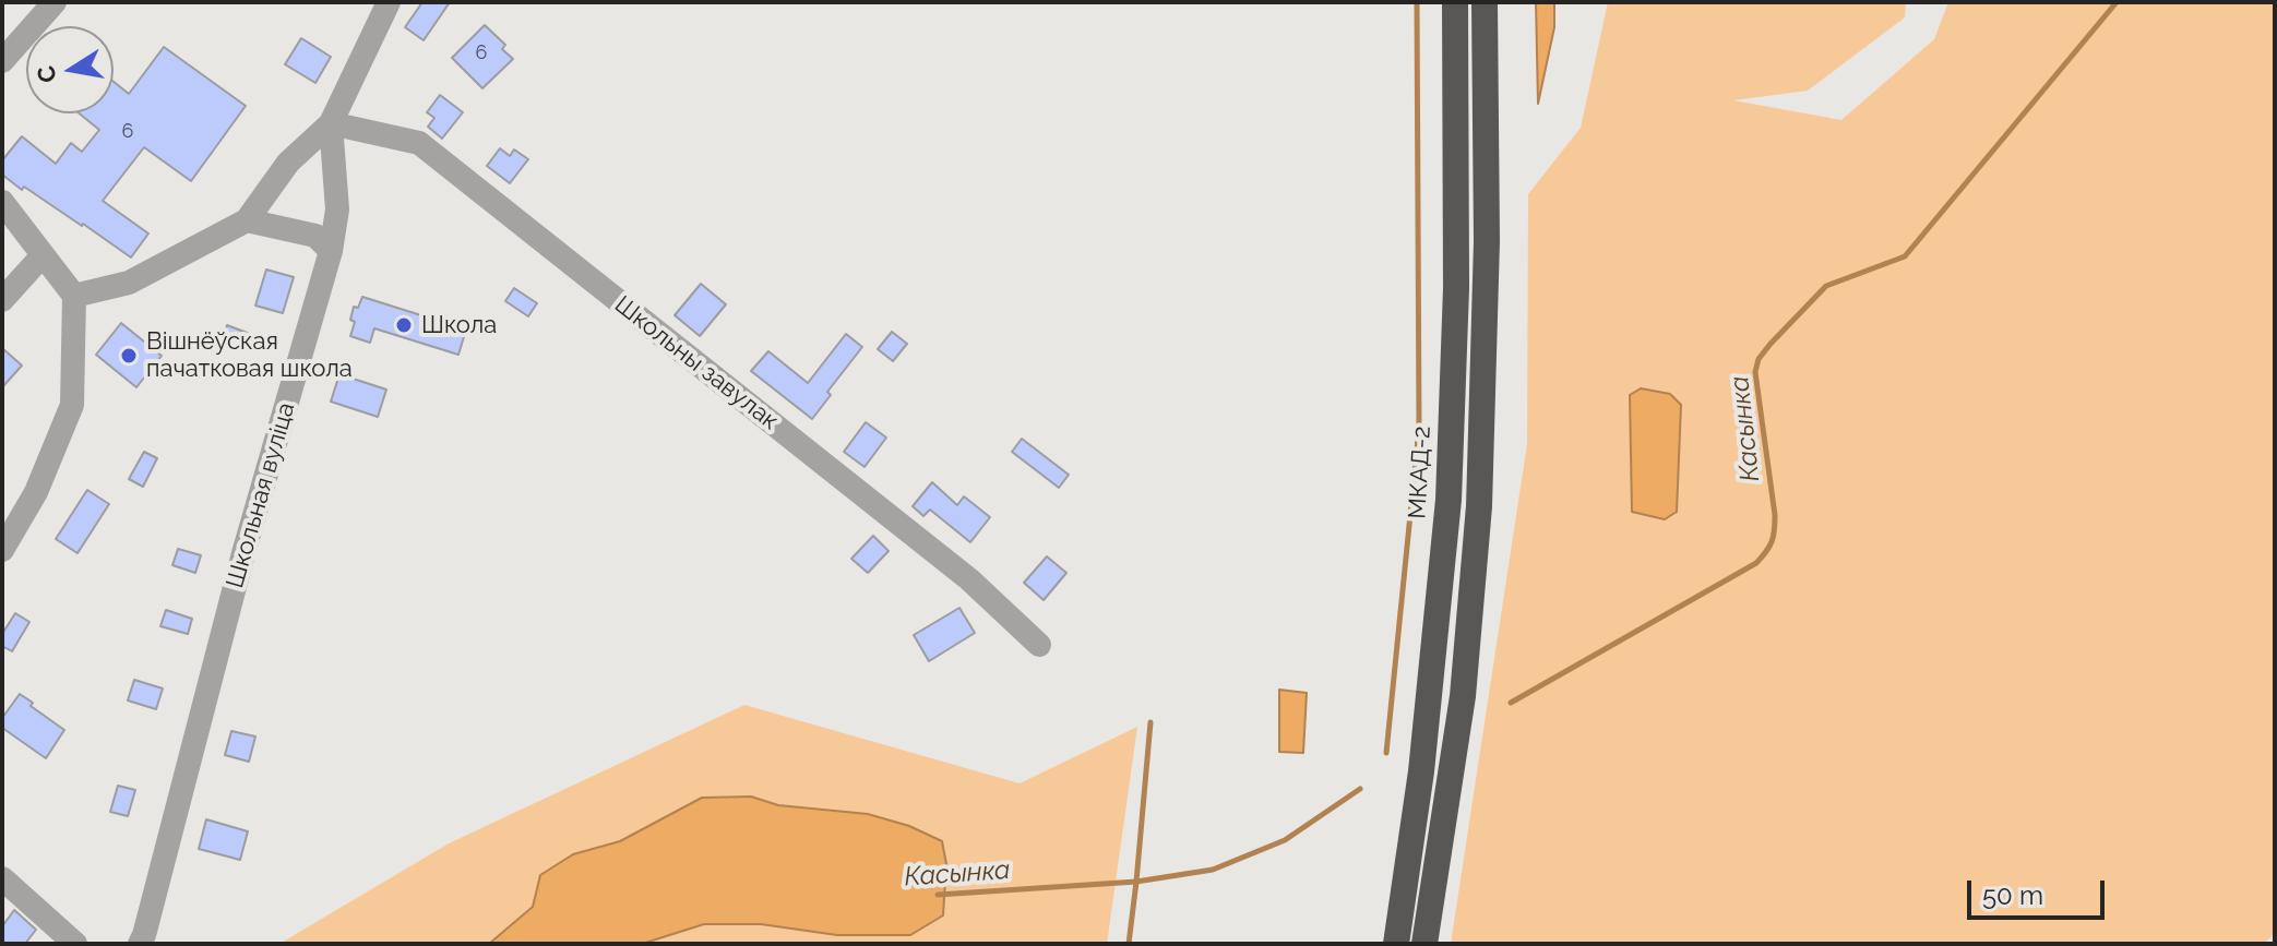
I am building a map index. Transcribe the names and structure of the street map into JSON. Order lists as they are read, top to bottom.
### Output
{
  "streets": {
    "highway": ["МКАД-2"],
    "street": ["Школьны завулак", "Школьная вуліца"]
  },
  "crossings": [
    ["Школьны завулак", "Школьная вуліца"]
  ],
  "water": ["Касынка"],
  "places": ["Школа", "Вішнёўская пачатковая школа"],
  "house_numbers": ["6", "6"],
  "scale_bar": "50 m",
  "north": "left"
}
